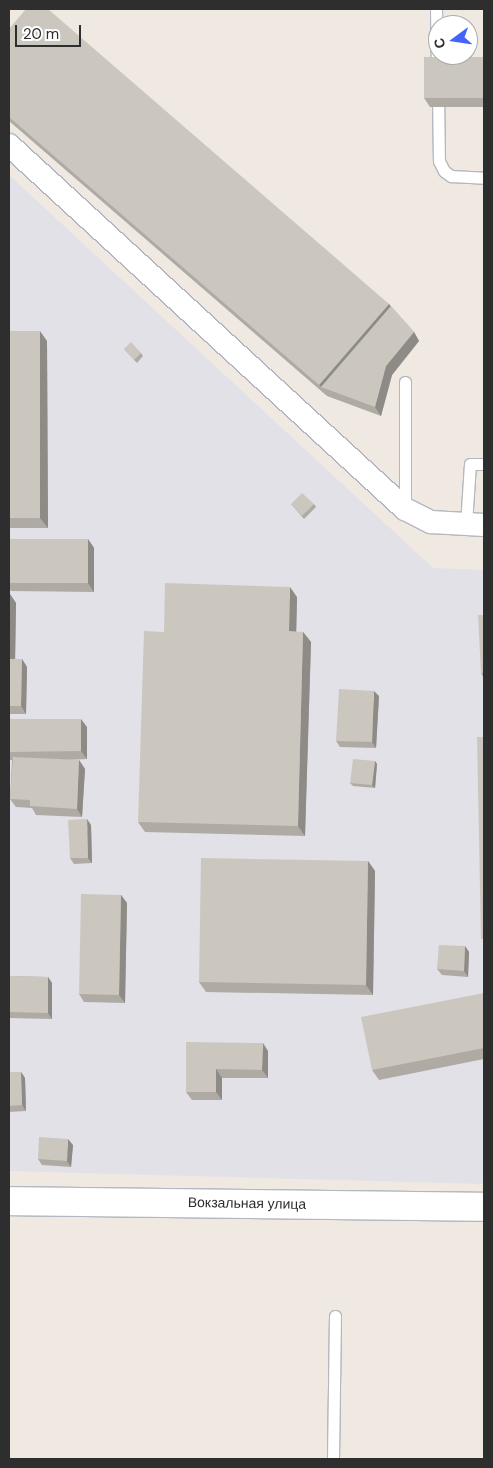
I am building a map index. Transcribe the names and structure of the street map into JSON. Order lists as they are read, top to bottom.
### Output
{
  "streets": {
    "street": ["Вокзальная улица"]
  },
  "scale_bar": "20 m",
  "north": "left"
}
